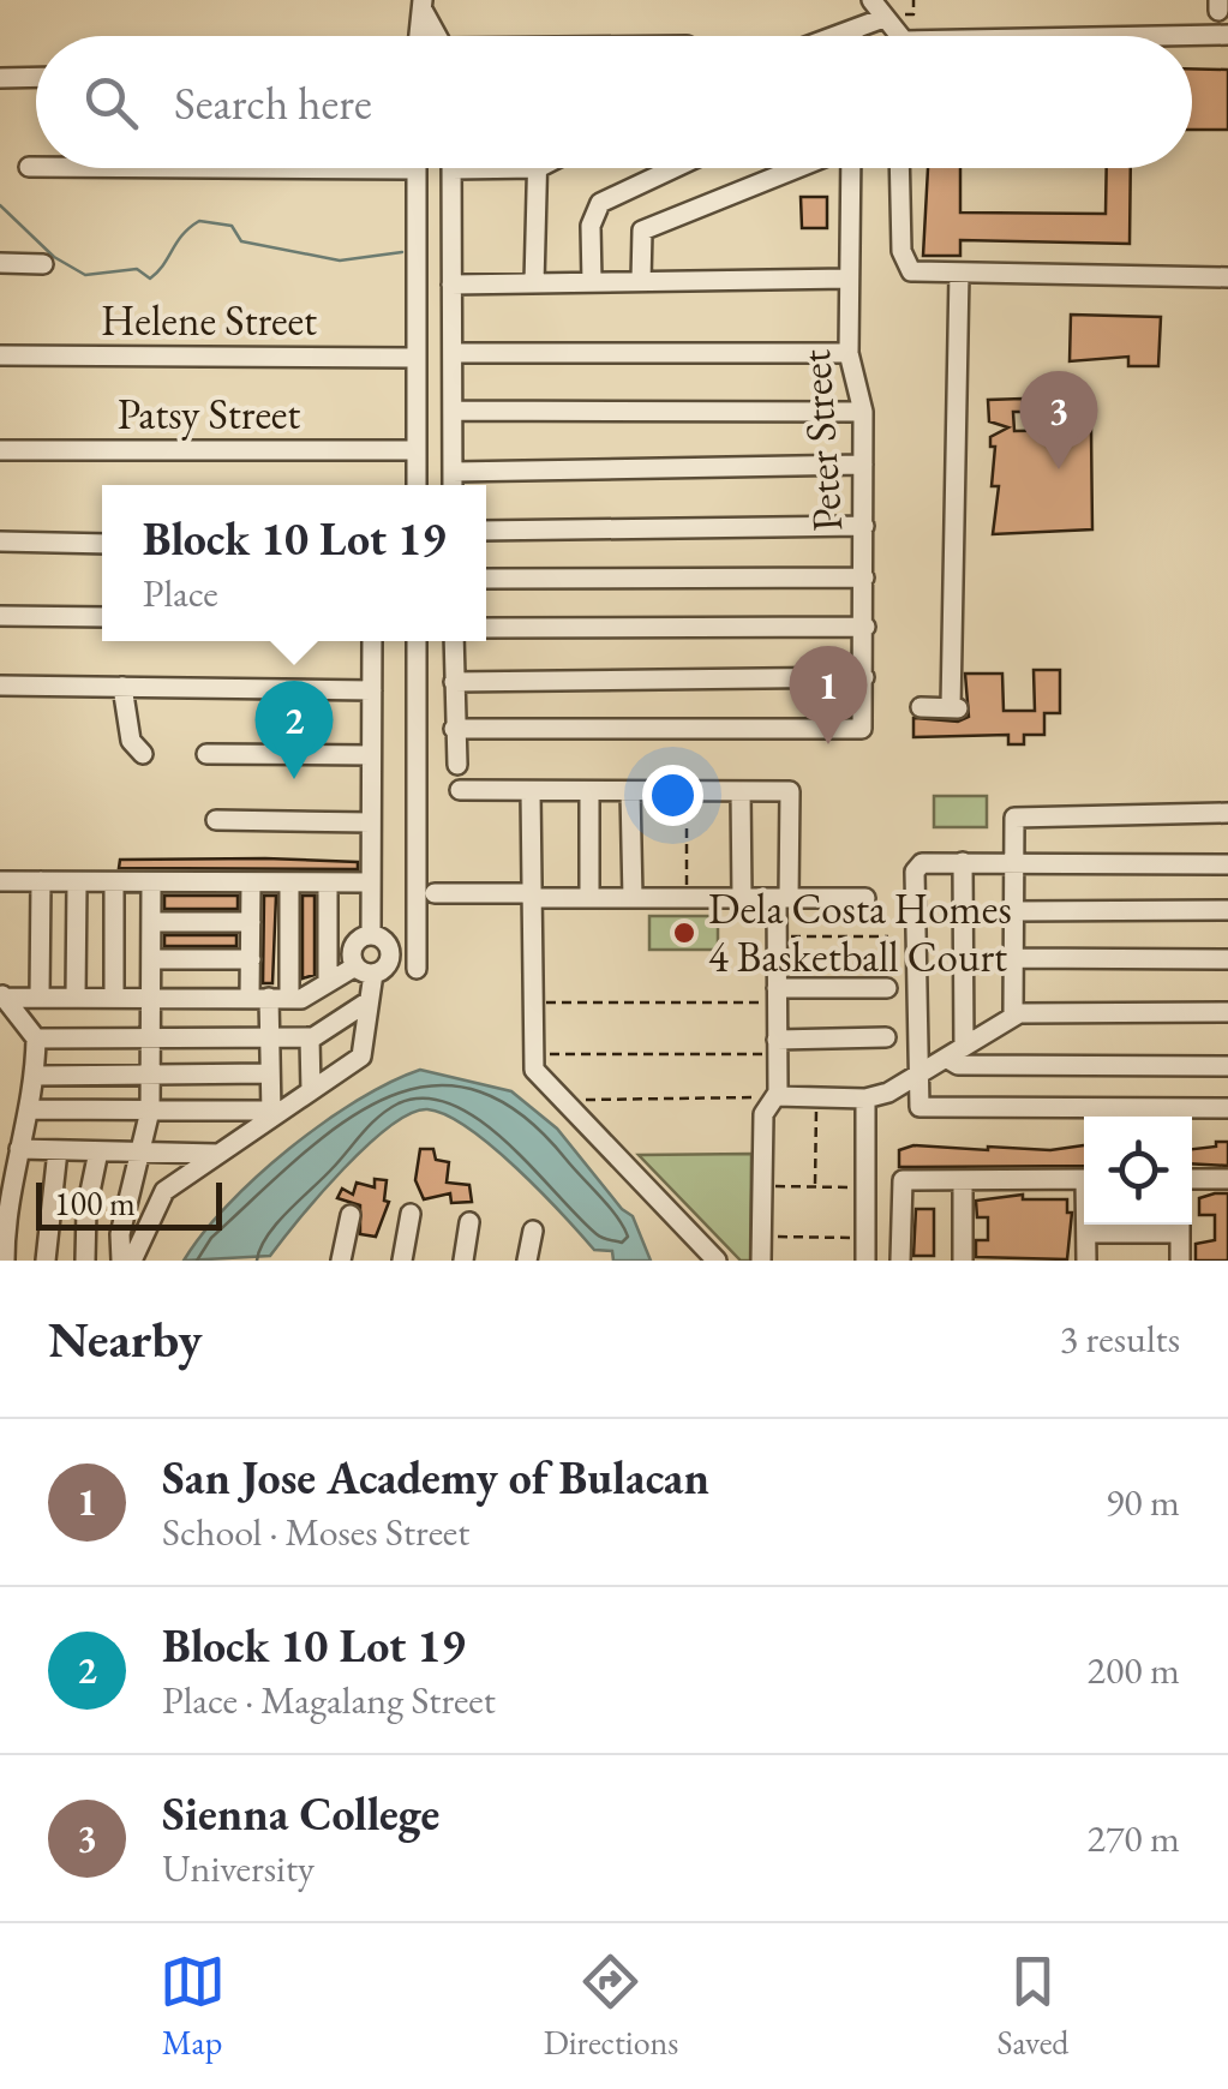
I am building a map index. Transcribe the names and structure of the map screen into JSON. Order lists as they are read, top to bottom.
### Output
{
  "streets": {
    "street": ["Helene Street", "Patsy Street", "Peter Street"]
  },
  "places": ["Dela Costa Homes 4 Basketball Court"],
  "scale_bar": "100 m",
  "page": {
    "search": "Search here",
    "pins": ["3", "1", "2"],
    "popup": ["Block 10 Lot 19", "Place"],
    "scale": "100 m",
    "heading": ["Nearby", "3 results"],
    "list": [
      {
        "mark": "1",
        "name": "San Jose Academy of Bulacan",
        "note": "School · Moses Street",
        "value": "90 m"
      },
      {
        "mark": "2",
        "name": "Block 10 Lot 19",
        "note": "Place · Magalang Street",
        "value": "200 m"
      },
      {
        "mark": "3",
        "name": "Sienna College",
        "note": "University",
        "value": "270 m"
      }
    ],
    "nav": ["Map", "Directions", "Saved"]
  }
}
